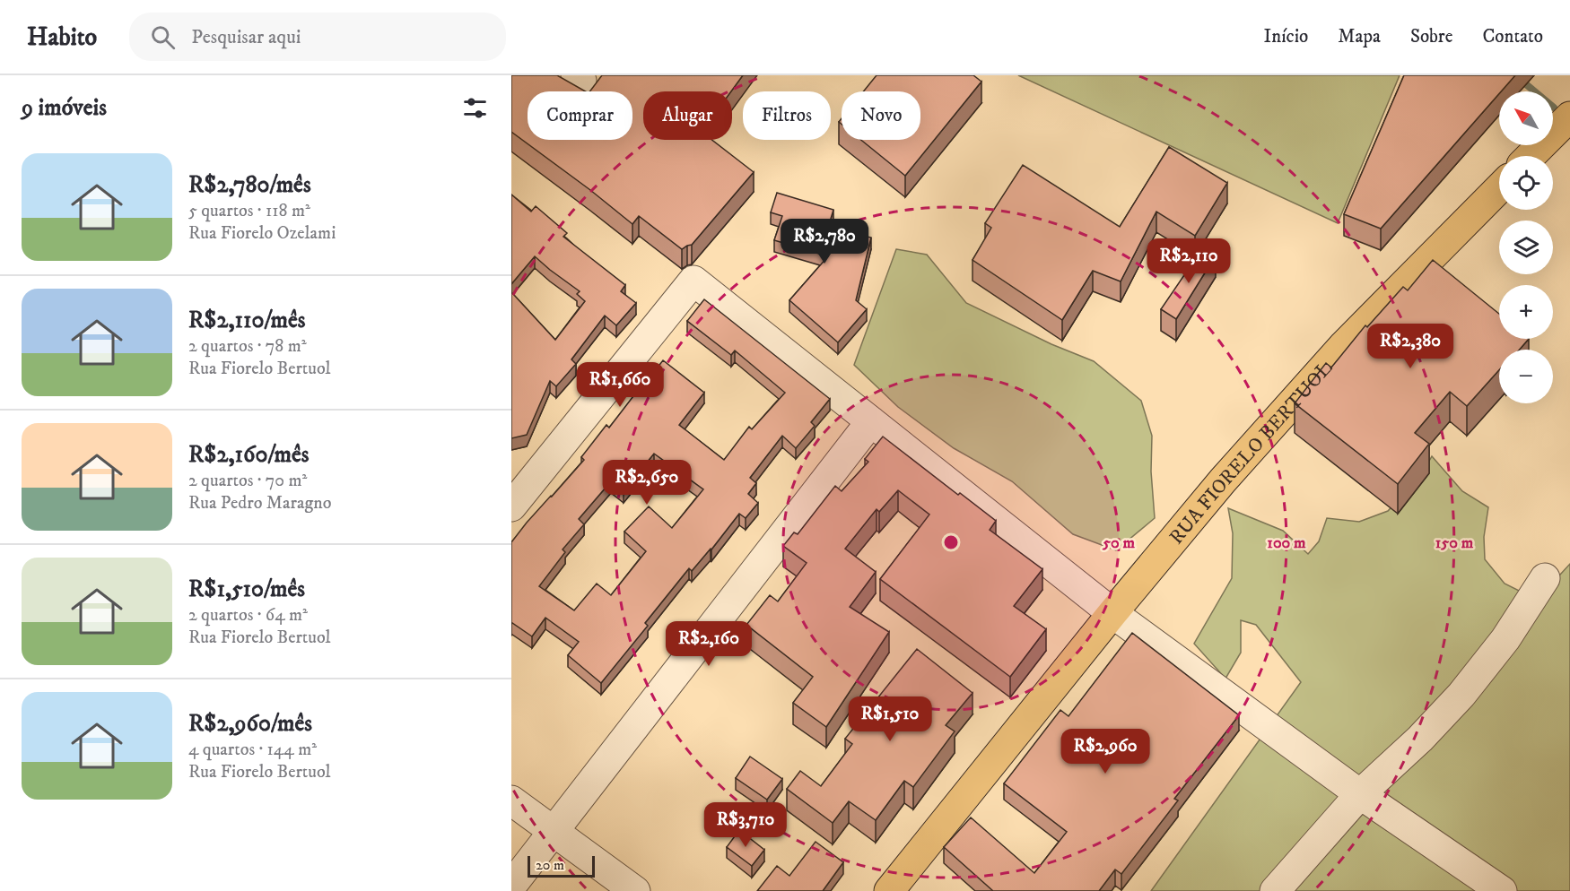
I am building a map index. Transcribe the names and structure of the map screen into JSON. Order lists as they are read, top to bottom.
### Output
{
  "streets": {
    "main road": ["RUA FIORELO BERTUOL"]
  },
  "scale_bar": "20 m",
  "north": "top left",
  "page": {
    "header": "Habito",
    "search": "Pesquisar aqui",
    "nav": [
      "Início",
      "Mapa",
      "Sobre",
      "Contato"
    ],
    "heading": "9 imóveis",
    "map_buttons": ["+", "−"],
    "chip": [
      "Comprar",
      "Alugar",
      "Filtros",
      "Novo"
    ],
    "list": [
      {
        "name": "R$2,780/mês",
        "note": "5 quartos · 118 m² · Rua Fiorelo Ozelami"
      },
      {
        "name": "R$2,110/mês",
        "note": "2 quartos · 78 m² · Rua Fiorelo Bertuol"
      },
      {
        "name": "R$2,160/mês",
        "note": "2 quartos · 70 m² · Rua Pedro Maragno"
      },
      {
        "name": "R$1,510/mês",
        "note": "2 quartos · 64 m² · Rua Fiorelo Bertuol"
      },
      {
        "name": "R$2,960/mês",
        "note": "4 quartos · 144 m² · Rua Fiorelo Bertuol"
      }
    ],
    "price": [
      "R$2,780",
      "R$2,110",
      "R$2,380",
      "R$1,660",
      "R$2,650",
      "R$2,160",
      "R$1,510",
      "R$2,960",
      "R$3,710"
    ],
    "scale": "20 m"
  },
  "rings": ["50 m", "100 m", "150 m"]
}
